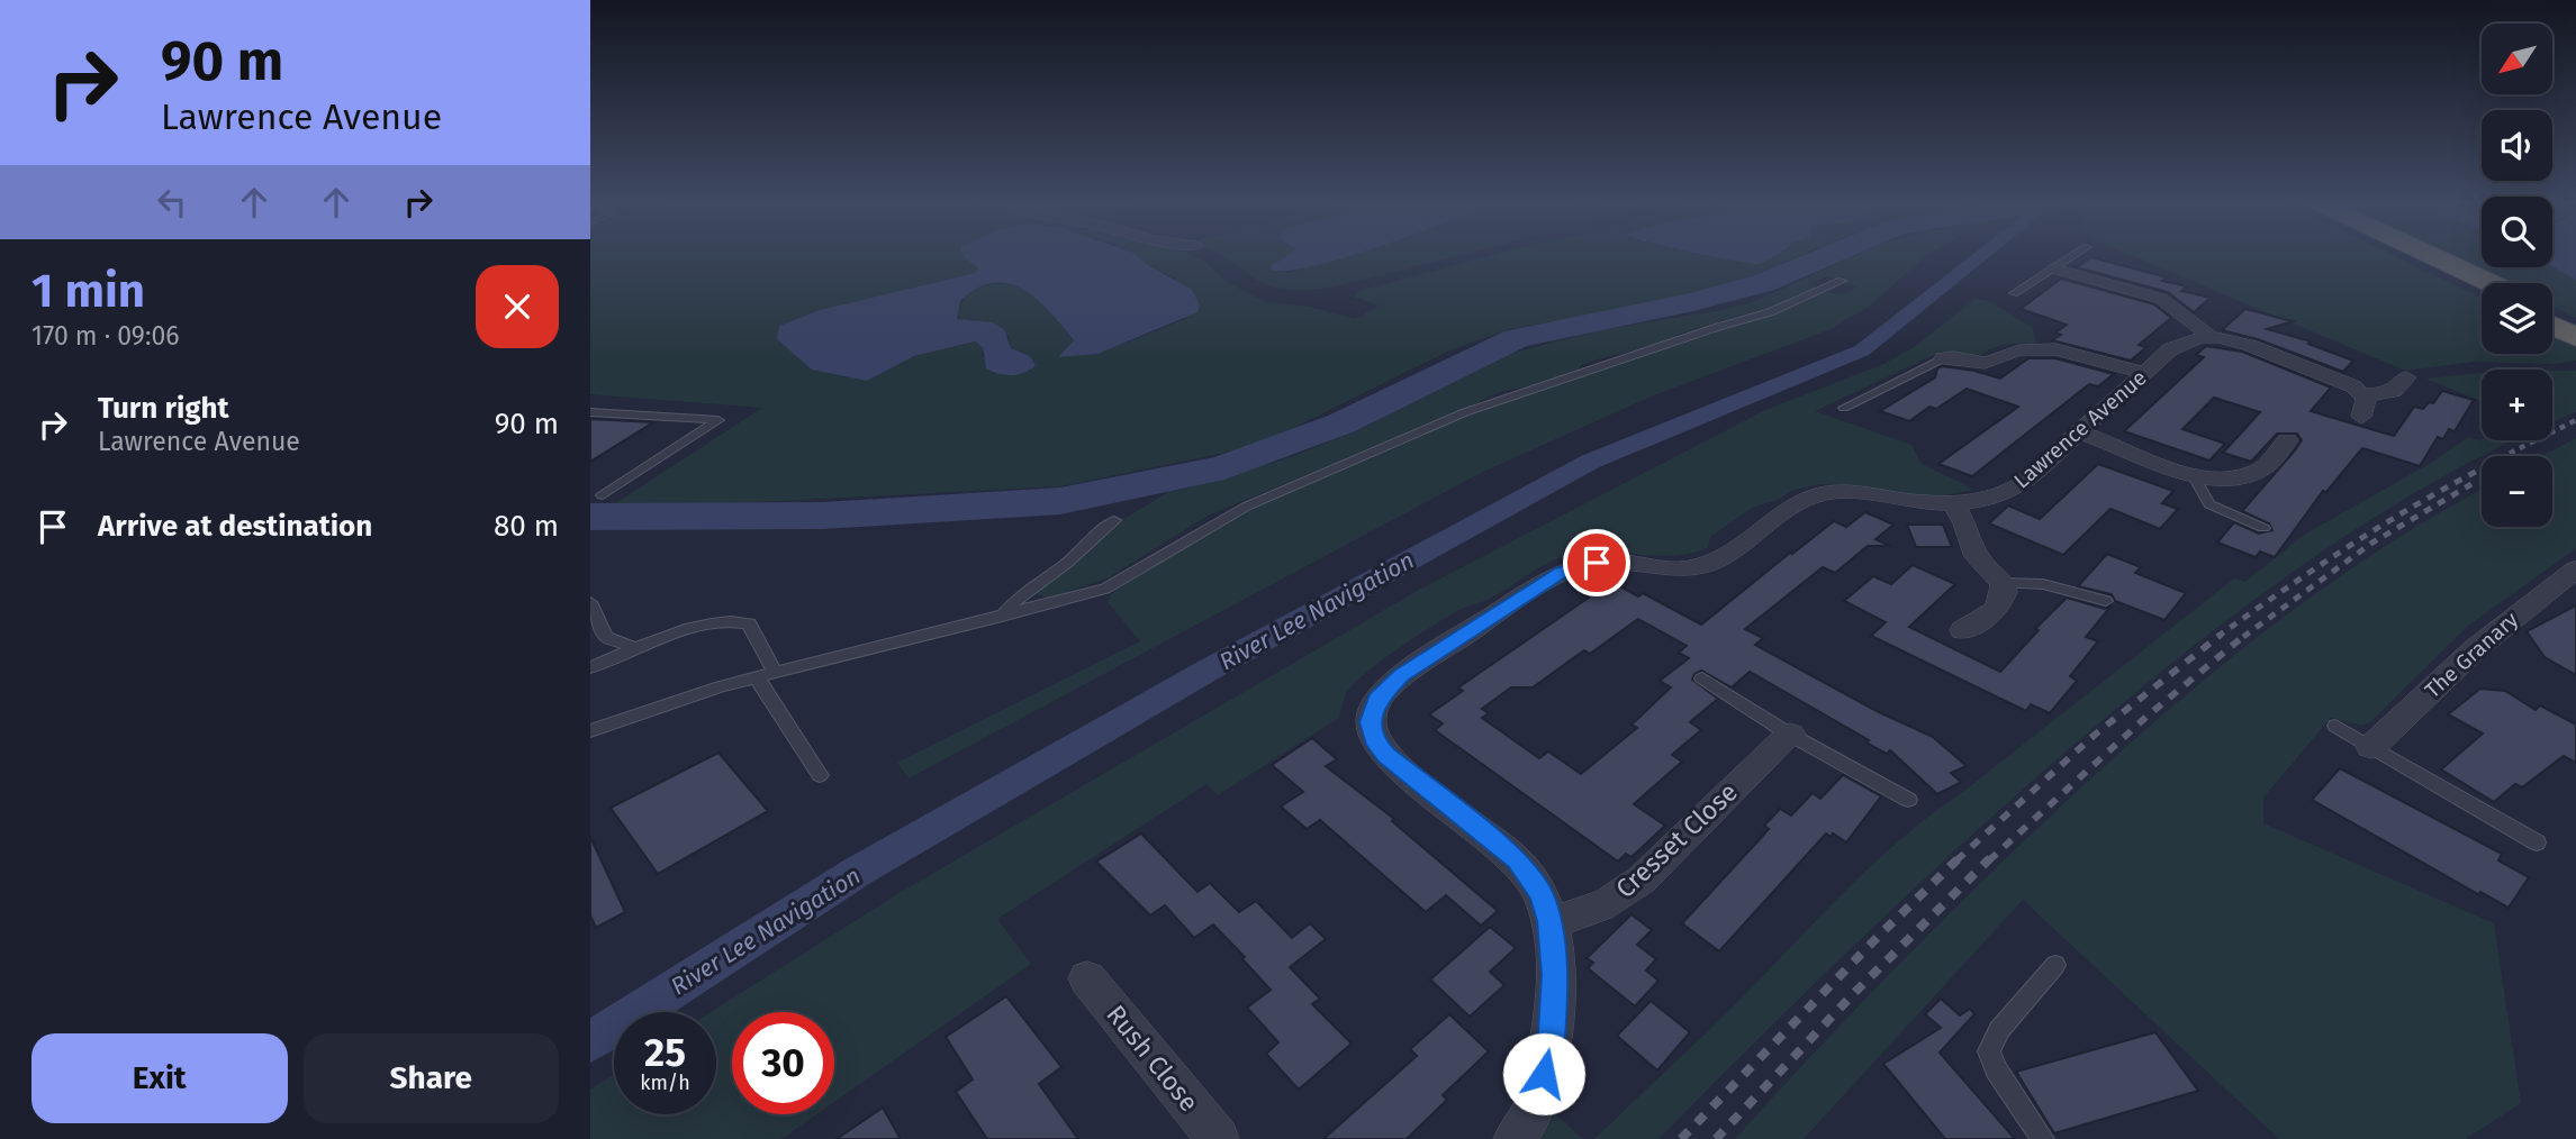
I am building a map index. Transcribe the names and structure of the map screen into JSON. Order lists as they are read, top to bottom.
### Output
{
  "streets": {
    "street": [
      "Lawrence Avenue",
      "The Granary",
      "Cresset Close",
      "Rush Close"
    ]
  },
  "crossings": [
    ["Lawrence Avenue", "Cresset Close"]
  ],
  "water": ["River Lee Navigation"],
  "north": "bottom left",
  "page": {
    "turn": ["90 m", "Lawrence Avenue"],
    "map_buttons": ["+", "−"],
    "heading": ["1 min", "170 m · 09:06"],
    "list": [
      {
        "name": "Turn right",
        "note": "Lawrence Avenue",
        "value": "90 m"
      },
      {
        "name": "Arrive at destination",
        "value": "80 m"
      }
    ],
    "speed": "25 km/h",
    "limit": "30",
    "buttons": ["Exit", "Share"]
  }
}
